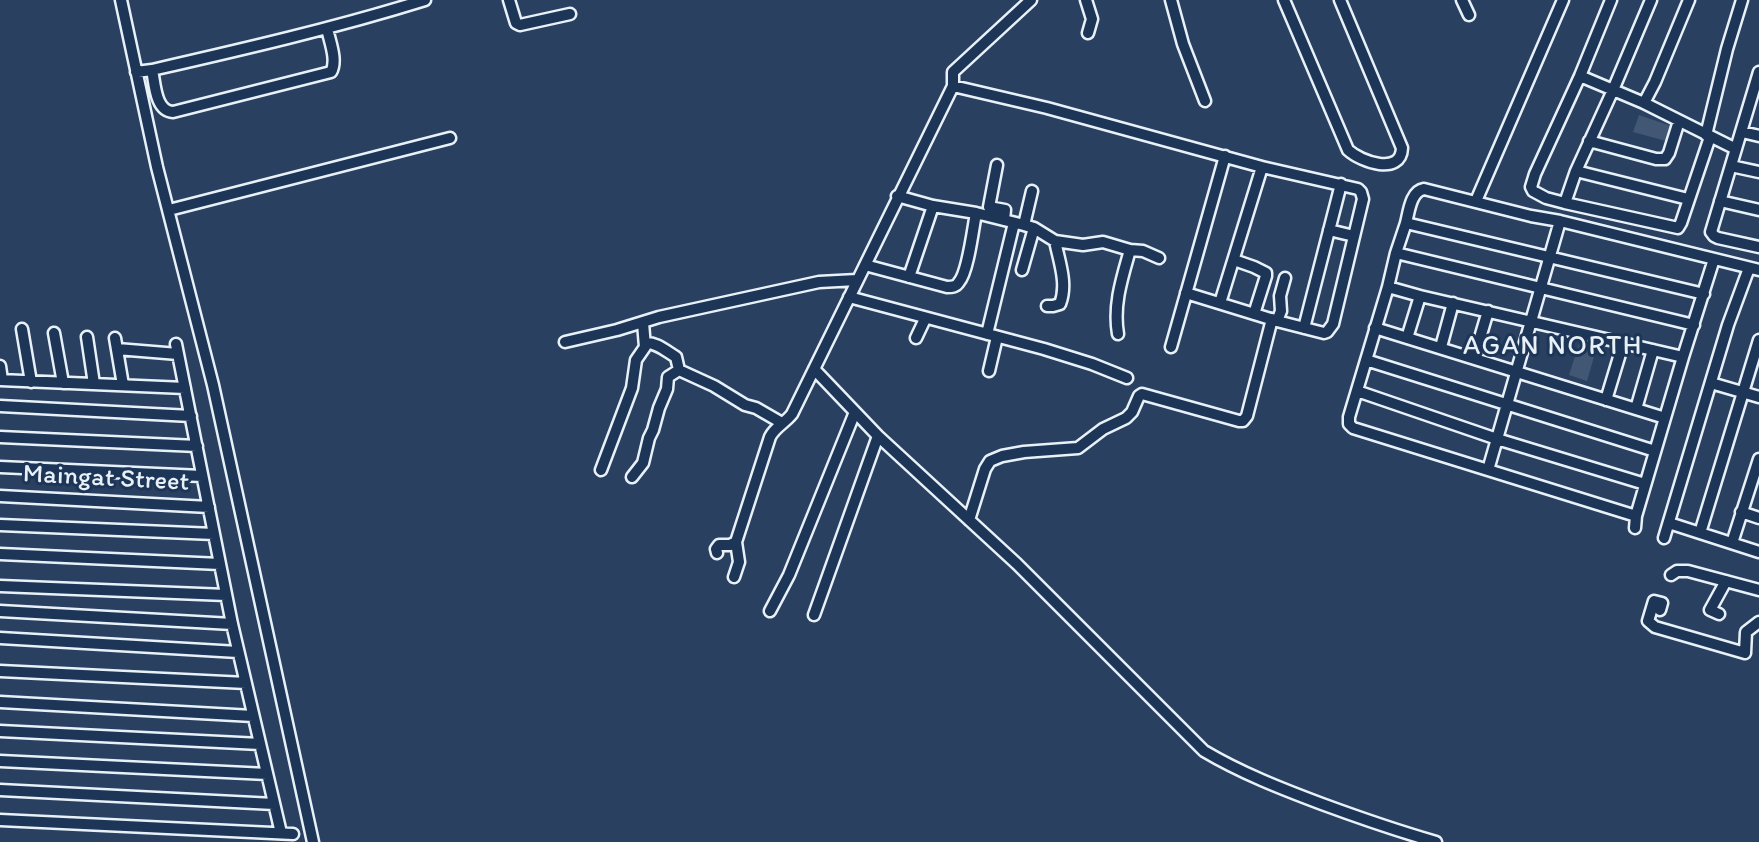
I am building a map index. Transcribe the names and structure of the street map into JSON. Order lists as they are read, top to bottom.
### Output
{
  "streets": {
    "street": ["Maingat Street"]
  },
  "districts": ["AGAN NORTH"]
}
